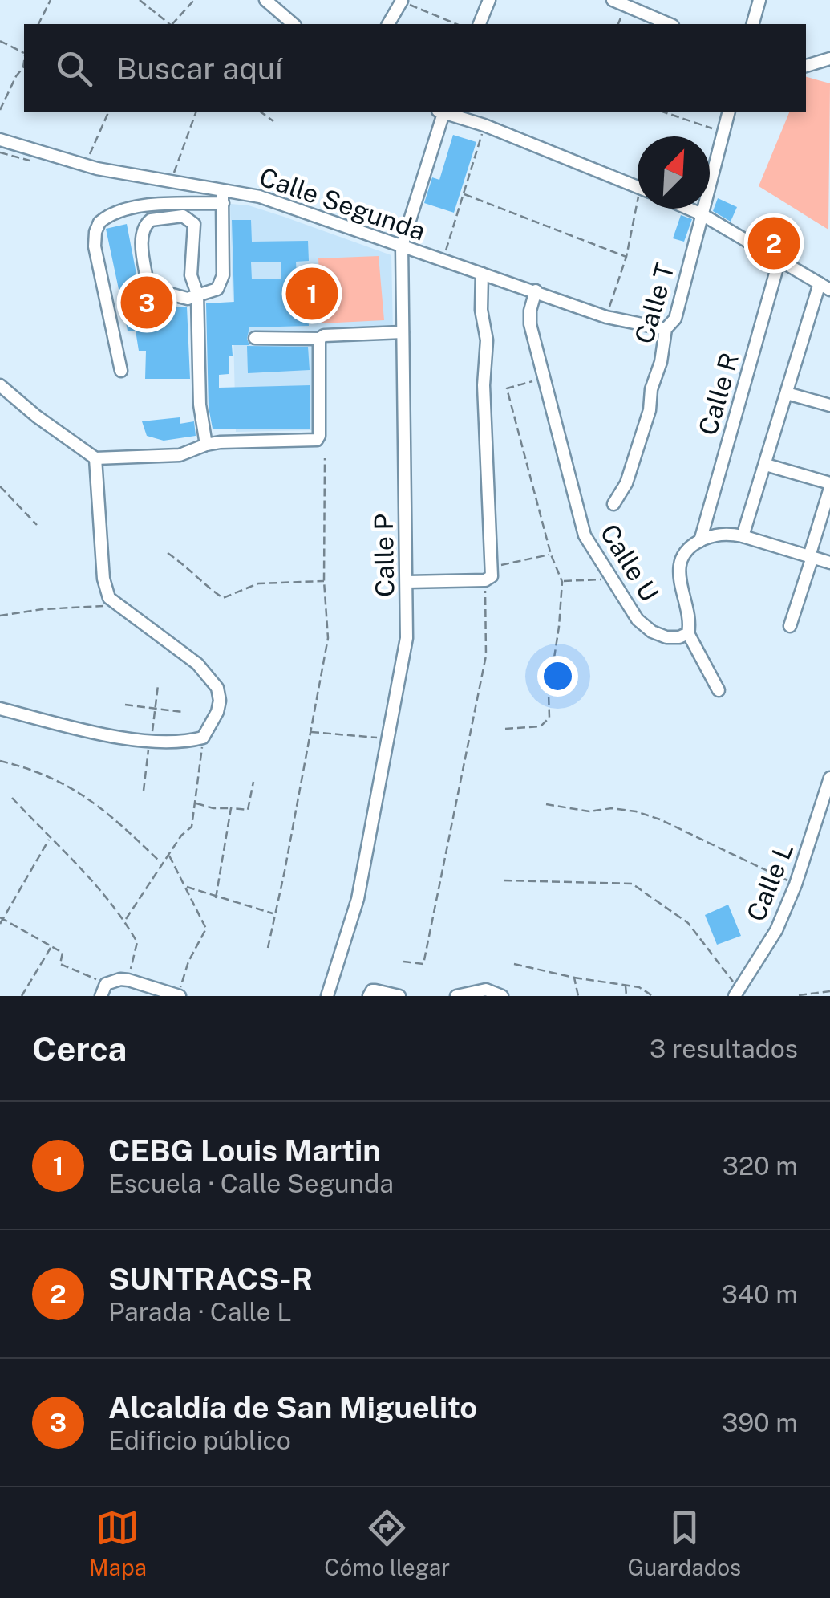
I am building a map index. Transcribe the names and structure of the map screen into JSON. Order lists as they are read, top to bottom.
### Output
{
  "streets": {
    "street": [
      "Calle Segunda",
      "Calle T",
      "Calle R",
      "Calle P",
      "Calle U",
      "Calle L"
    ]
  },
  "crossings": [
    ["Calle Segunda", "Calle T"],
    ["Calle Segunda", "Calle P"],
    ["Calle Segunda", "Calle U"],
    ["Calle R", "Calle U"]
  ],
  "north": "top right",
  "page": {
    "search": "Buscar aquí",
    "pins": ["2", "1", "3"],
    "heading": ["Cerca", "3 resultados"],
    "list": [
      {
        "mark": "1",
        "name": "CEBG Louis Martin",
        "note": "Escuela · Calle Segunda",
        "value": "320 m"
      },
      {
        "mark": "2",
        "name": "SUNTRACS-R",
        "note": "Parada · Calle L",
        "value": "340 m"
      },
      {
        "mark": "3",
        "name": "Alcaldía de San Miguelito",
        "note": "Edificio público",
        "value": "390 m"
      }
    ],
    "nav": ["Mapa", "Cómo llegar", "Guardados"]
  }
}
